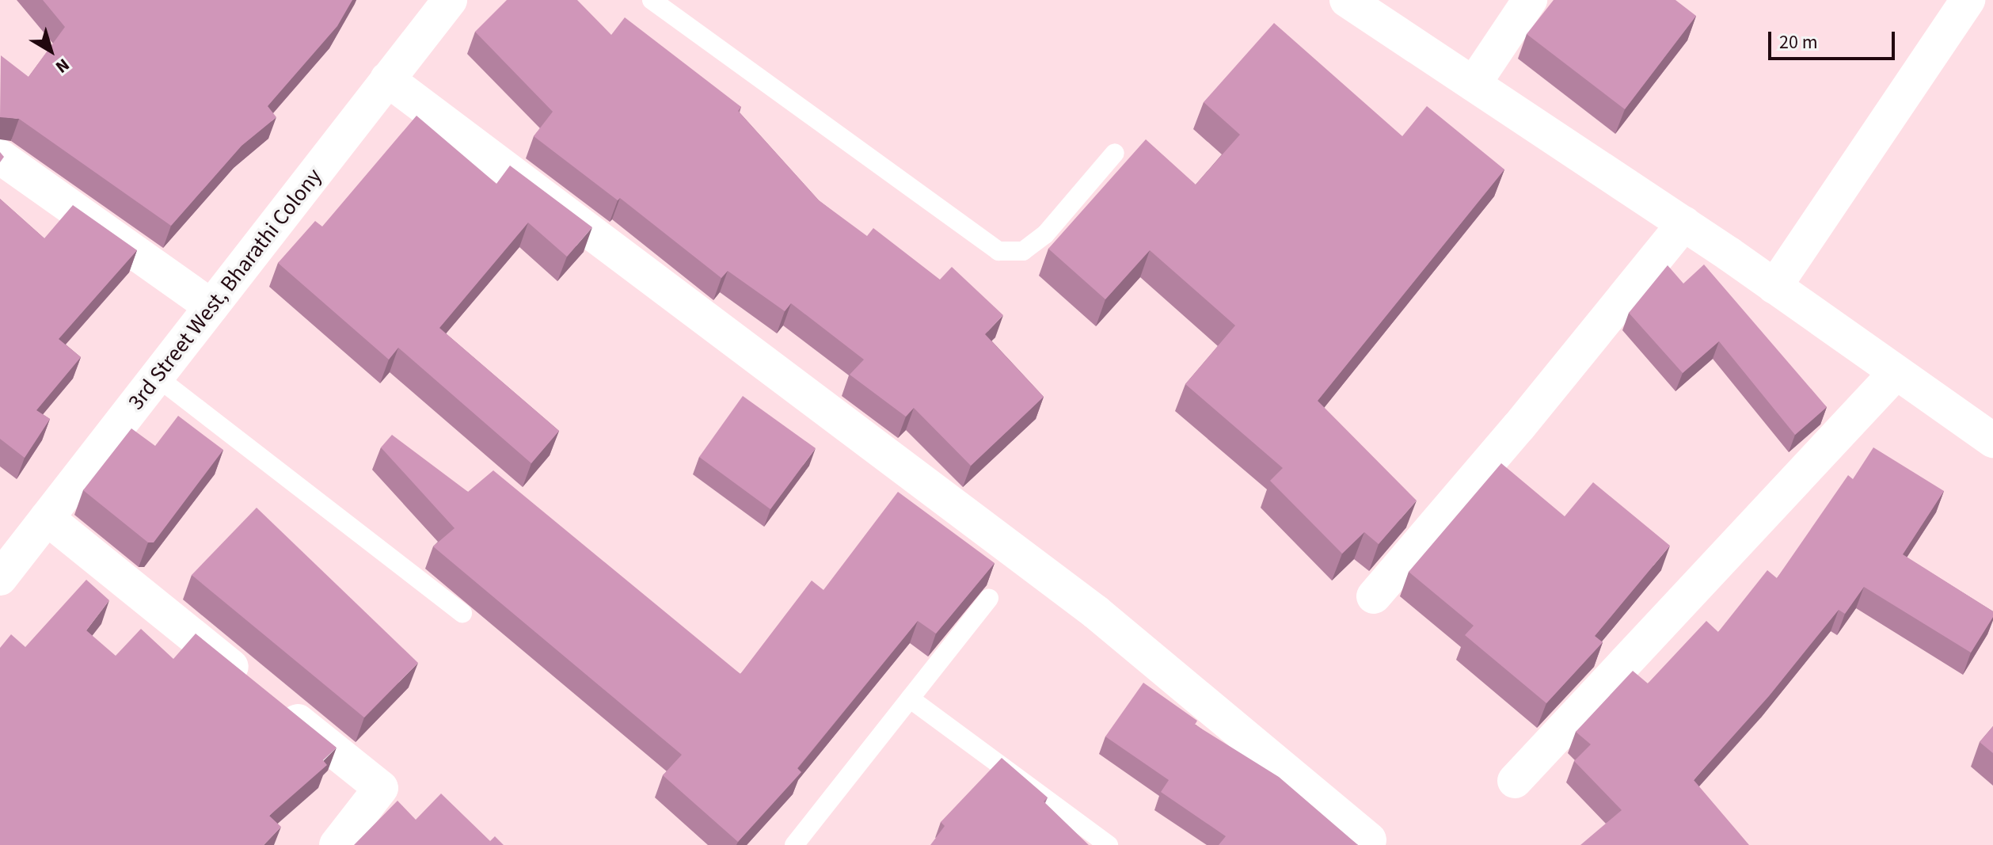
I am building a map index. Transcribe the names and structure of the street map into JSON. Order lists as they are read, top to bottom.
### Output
{
  "streets": {
    "street": ["3rd Street West, Bharathi Colony"]
  },
  "scale_bar": "20 m",
  "north": "bottom right"
}
